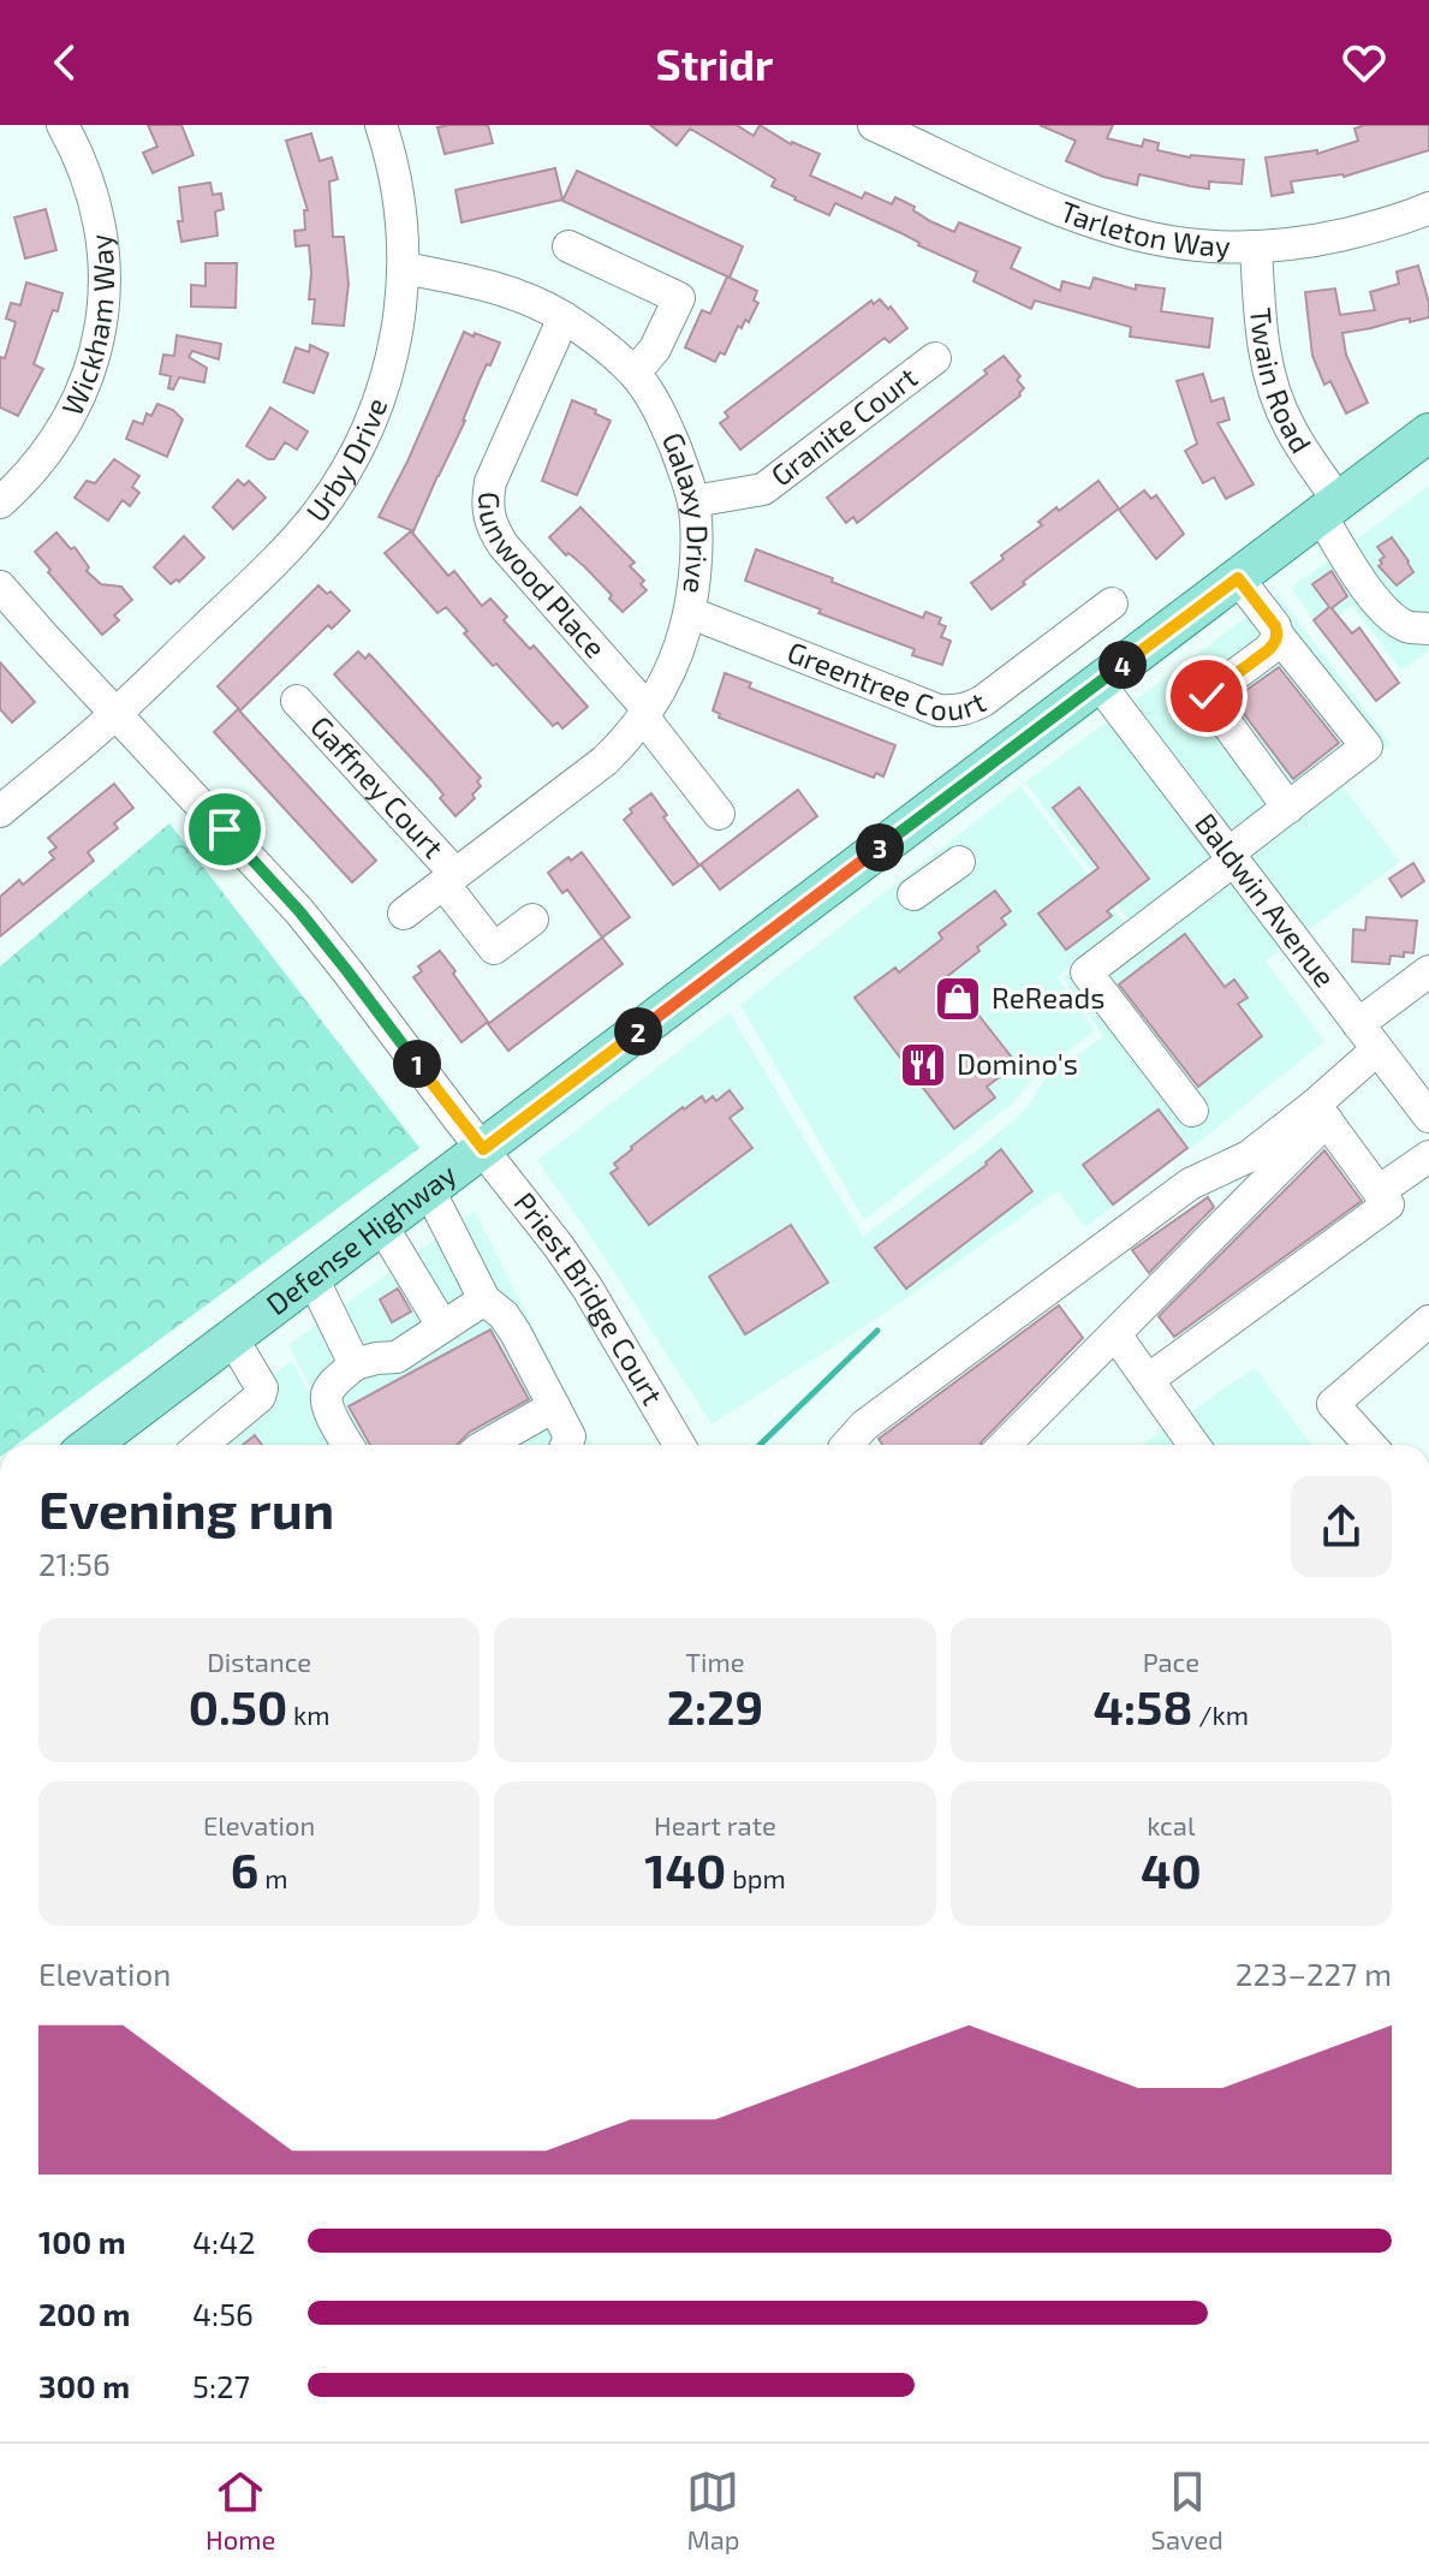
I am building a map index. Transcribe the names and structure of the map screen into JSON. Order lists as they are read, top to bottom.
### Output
{
  "streets": {
    "main road": ["Defense Highway"],
    "street": [
      "Tarleton Way",
      "Wickham Way",
      "Twain Road",
      "Granite Court",
      "Urby Drive",
      "Galaxy Drive",
      "Gunwood Place",
      "Greentree Court",
      "Gaffney Court",
      "Baldwin Avenue",
      "Priest Bridge Court"
    ]
  },
  "crossings": [
    ["Tarleton Way", "Twain Road"],
    ["Twain Road", "Defense Highway"],
    ["Granite Court", "Galaxy Drive"],
    ["Urby Drive", "Galaxy Drive"],
    ["Urby Drive", "Priest Bridge Court"],
    ["Galaxy Drive", "Gunwood Place"],
    ["Galaxy Drive", "Greentree Court"],
    ["Galaxy Drive", "Gaffney Court"],
    ["Baldwin Avenue", "Defense Highway"],
    ["Defense Highway", "Priest Bridge Court"]
  ],
  "places": {
    "shop": ["ReReads"],
    "restaurant": ["Domino's"]
  },
  "page": {
    "header": "Stridr",
    "pins": [
      "4",
      "3",
      "2",
      "1"
    ],
    "heading": ["Evening run", "21:56"],
    "stats": [
      ["Distance", "0.50 km"],
      ["Time", "2:29"],
      ["Pace", "4:58 /km"],
      ["Elevation", "6 m"],
      ["Heart rate", "140 bpm"],
      ["kcal", "40"]
    ],
    "chart": ["Elevation", "223–227 m"],
    "list": [
      {
        "name": "100 m",
        "note": "4:42"
      },
      {
        "name": "200 m",
        "note": "4:56"
      },
      {
        "name": "300 m",
        "note": "5:27"
      }
    ],
    "tabs": ["Home", "Map", "Saved"]
  }
}
